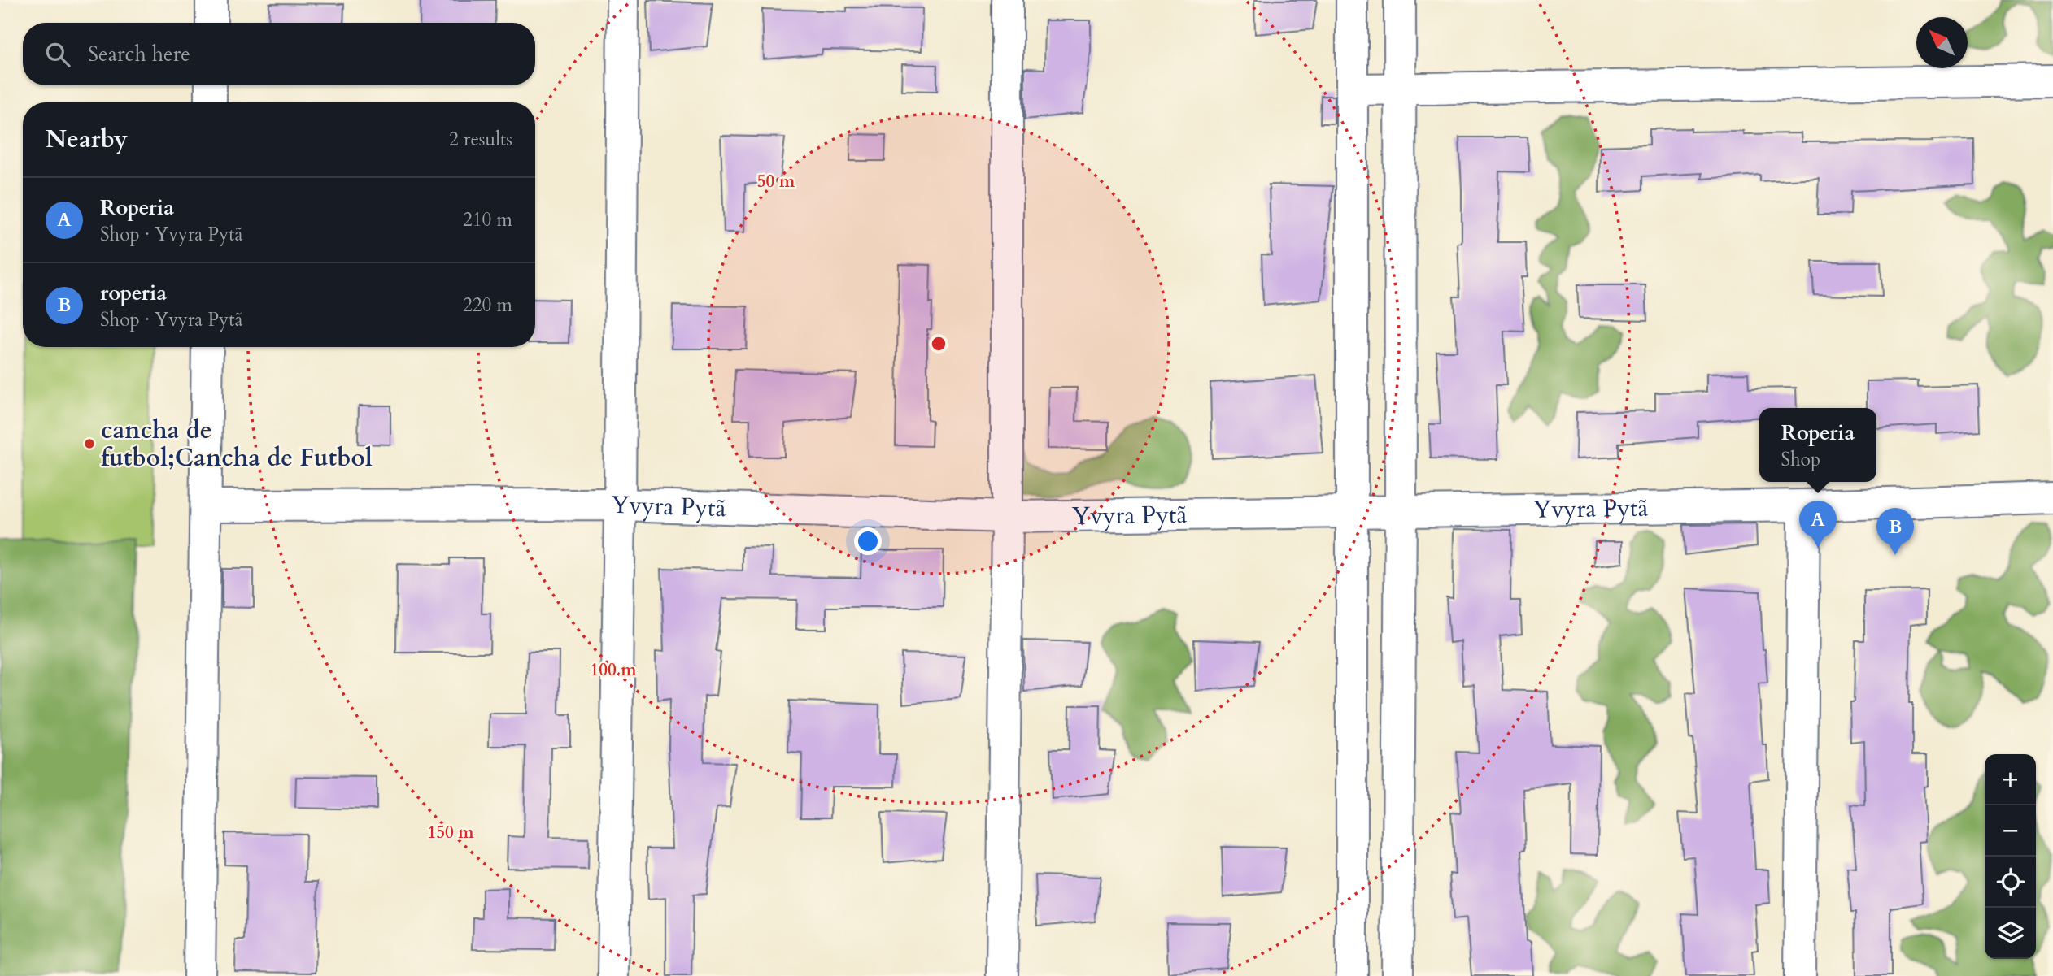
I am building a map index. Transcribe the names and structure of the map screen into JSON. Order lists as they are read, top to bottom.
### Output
{
  "streets": {
    "street": ["Yvyra Pytã"]
  },
  "places": ["cancha de futbol;Cancha de Futbol"],
  "north": "top left",
  "page": {
    "search": "Search here",
    "heading": ["Nearby", "2 results"],
    "list": [
      {
        "mark": "A",
        "name": "Roperia",
        "note": "Shop · Yvyra Pytã",
        "value": "210 m"
      },
      {
        "mark": "B",
        "name": "roperia",
        "note": "Shop · Yvyra Pytã",
        "value": "220 m"
      }
    ],
    "popup": ["Roperia", "Shop"],
    "pins": ["A", "B"],
    "map_buttons": ["+", "−"]
  },
  "rings": ["50 m", "100 m", "150 m"]
}
